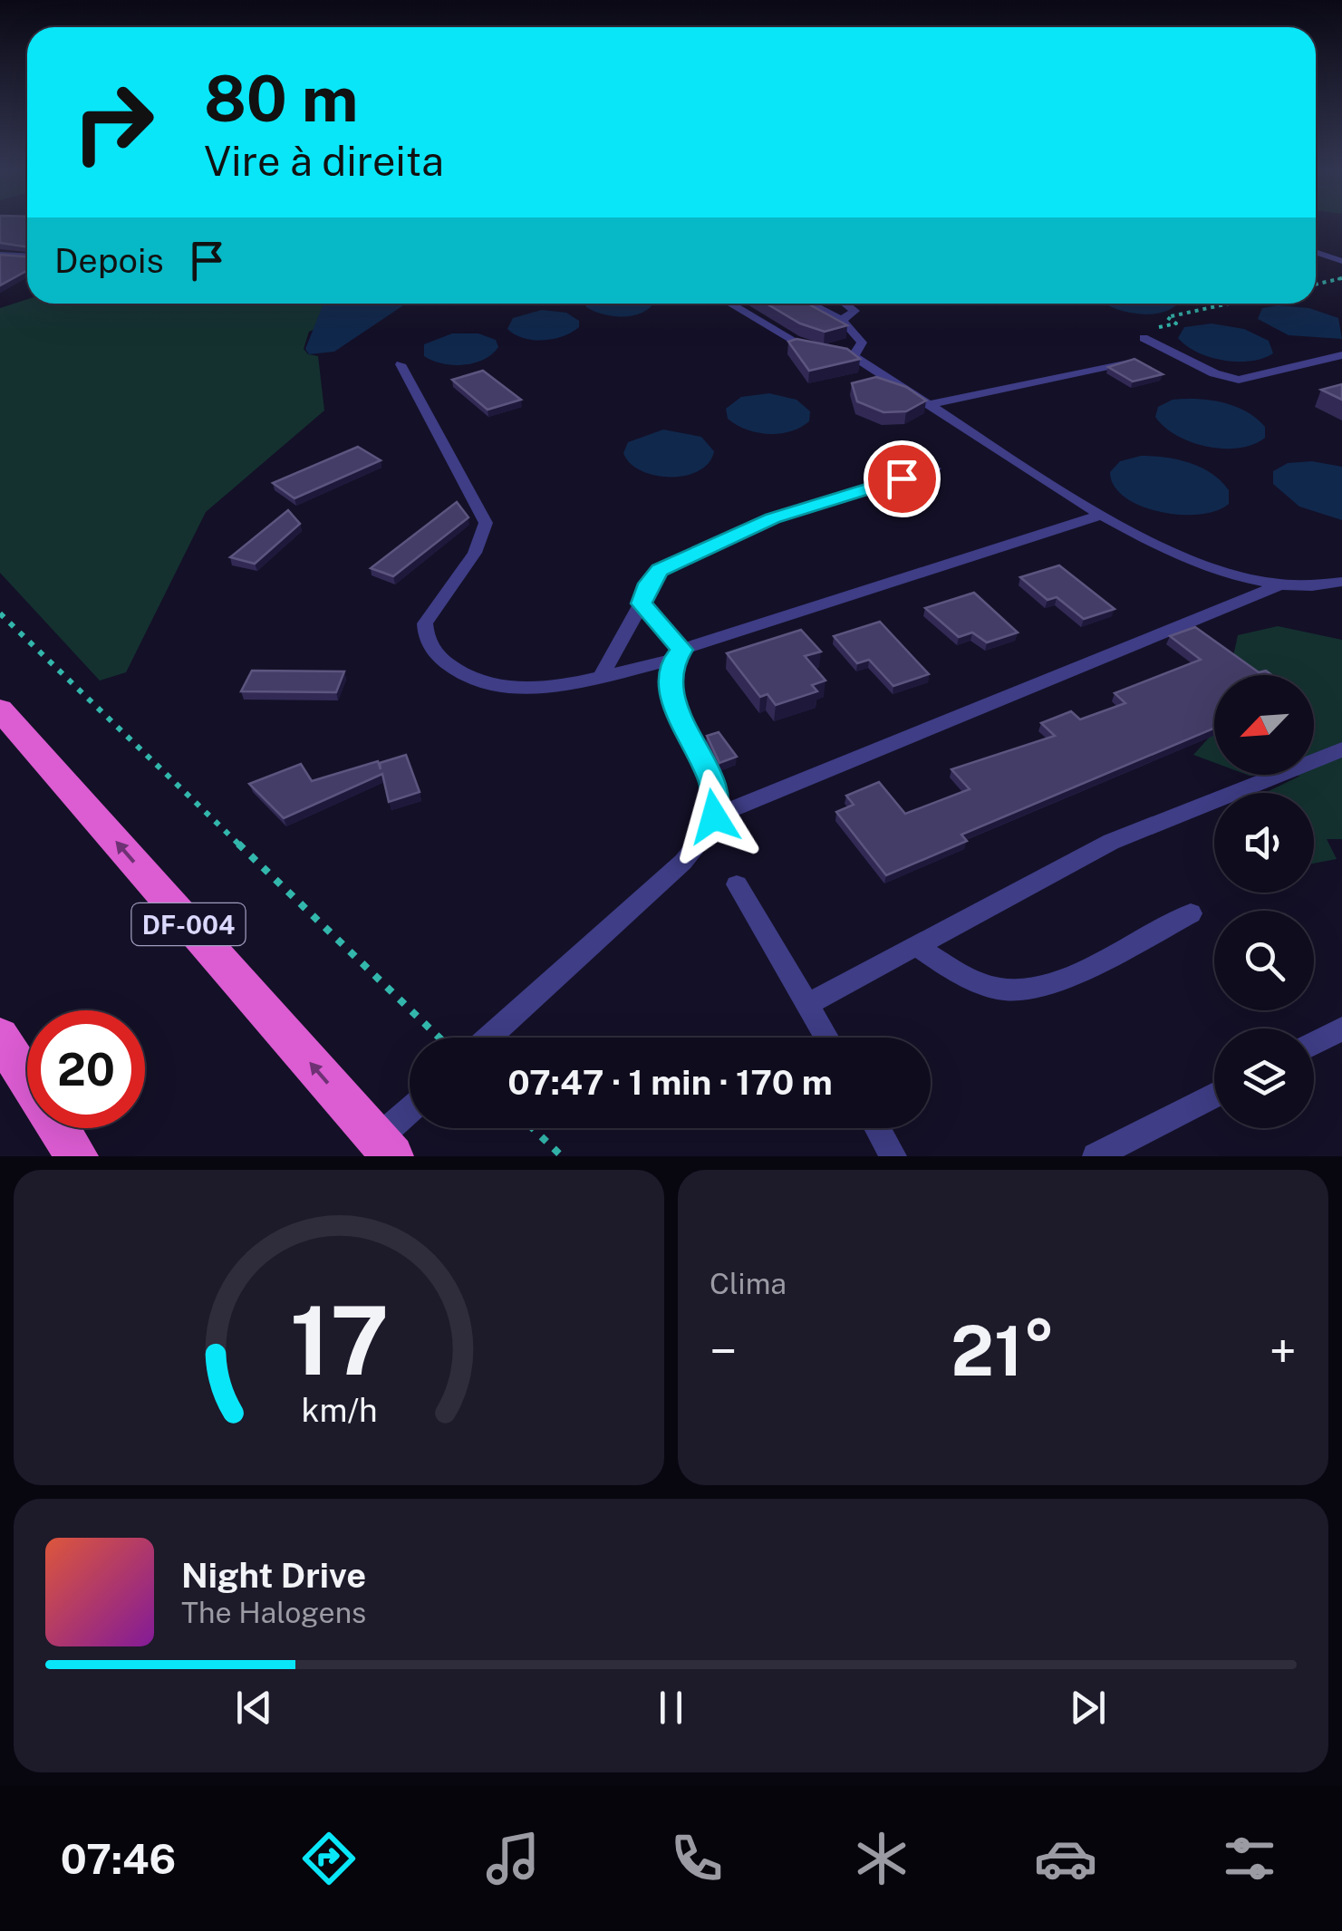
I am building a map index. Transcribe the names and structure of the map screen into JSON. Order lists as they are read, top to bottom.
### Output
{
  "streets": {
    "highway": ["DF-004"]
  },
  "north": "bottom left",
  "page": {
    "turn": ["80 m", "Vire à direita"],
    "then": "Depois",
    "limit": "20",
    "trip": "07:47 · 1 min · 170 m",
    "tile": "Clima",
    "heat": ["−", "21°", "+"],
    "song": ["Night Drive", "The Halogens"],
    "tabs": "07:46",
    "gauge": ["17", "km/h"]
  }
}
